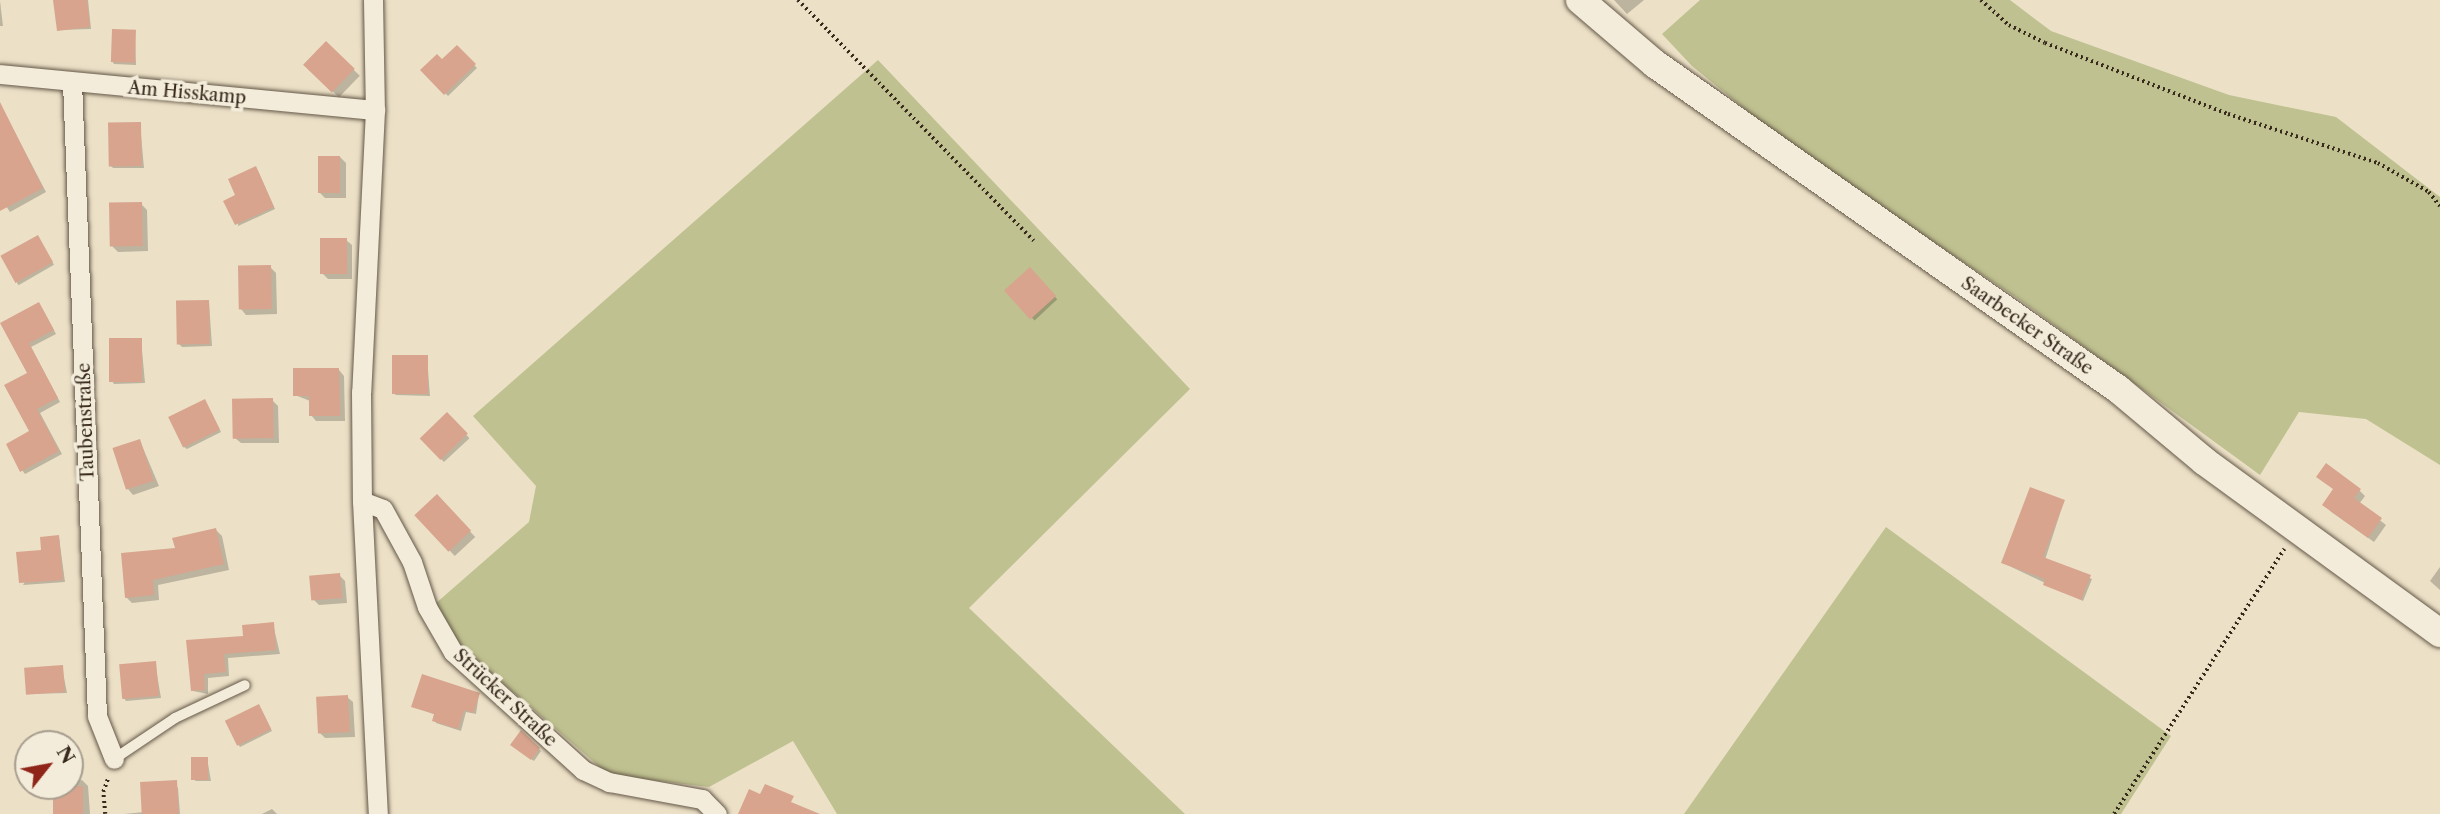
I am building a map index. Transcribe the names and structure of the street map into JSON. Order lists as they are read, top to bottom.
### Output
{
  "streets": {
    "main road": ["Saarbecker Straße"],
    "street": ["Am Hisskamp", "Taubenstraße", "Strücker Straße"]
  },
  "crossings": [
    ["Am Hisskamp", "Taubenstraße"]
  ],
  "north": "top right"
}
